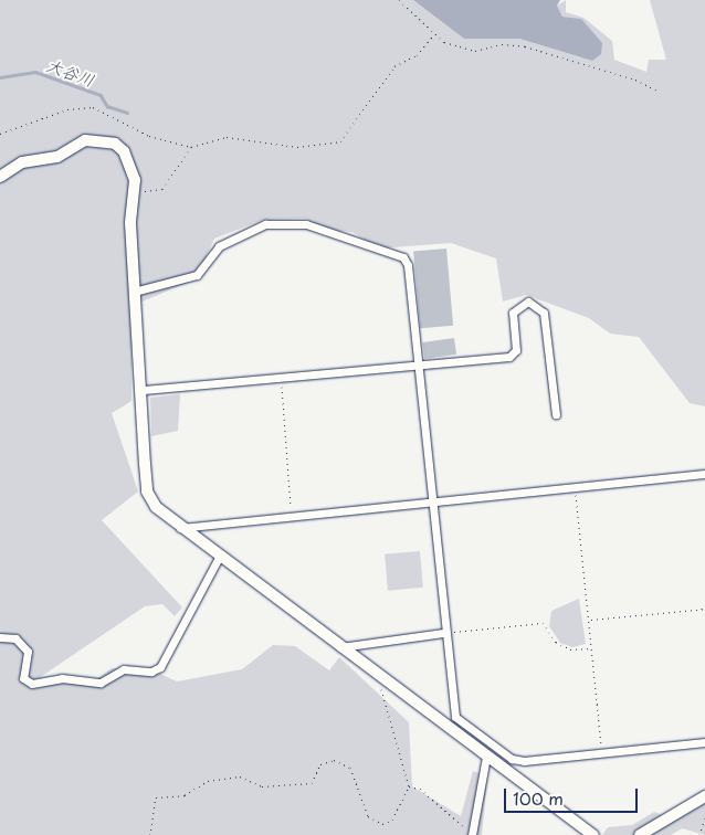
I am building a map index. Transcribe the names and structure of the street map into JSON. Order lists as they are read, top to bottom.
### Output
{
  "water": ["大谷川"],
  "scale_bar": "100 m"
}
